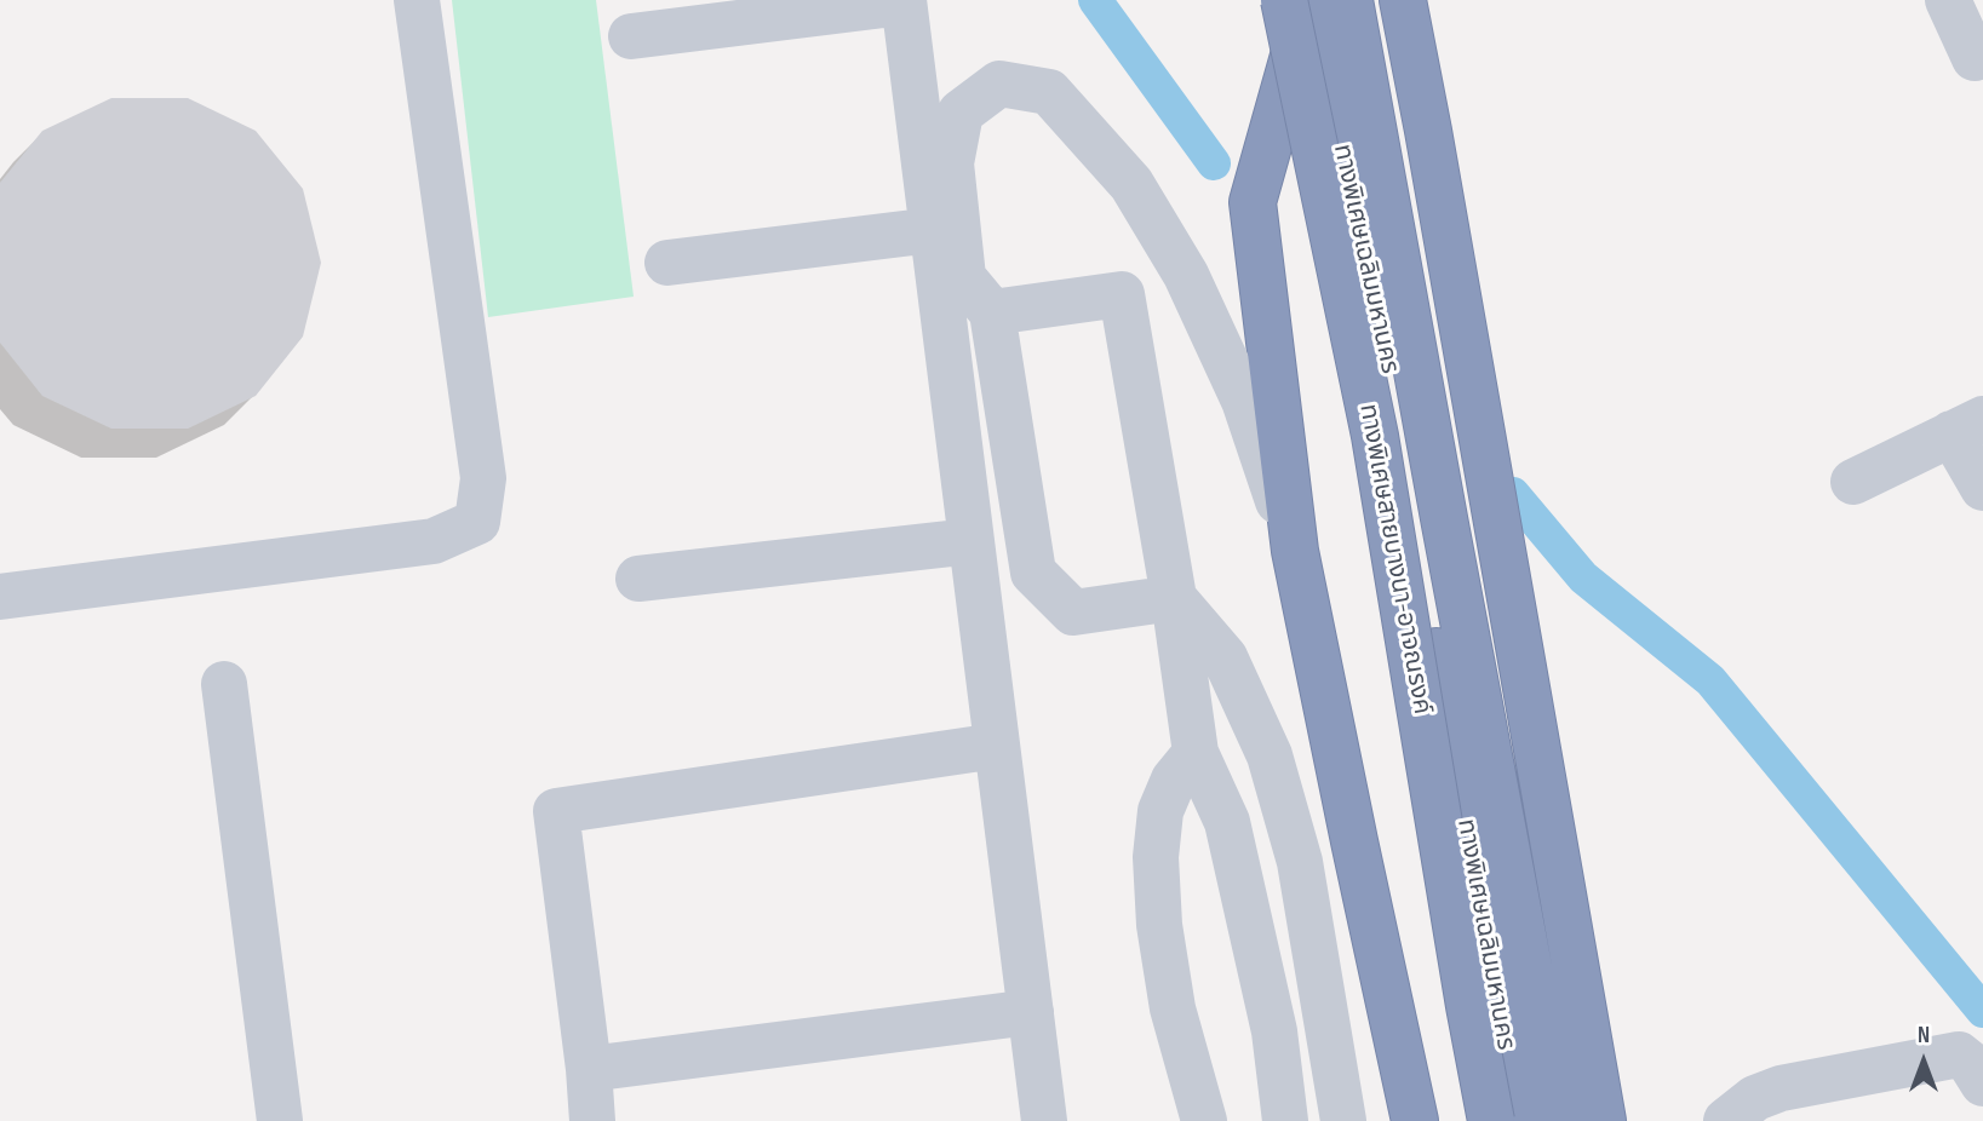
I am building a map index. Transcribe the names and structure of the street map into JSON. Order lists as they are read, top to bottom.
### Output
{
  "streets": {
    "highway": ["ทางพิเศษเฉลิมมหานคร", "ทางพิเศษสายบางนา-อาจณรงค์"]
  },
  "north": "top"
}
